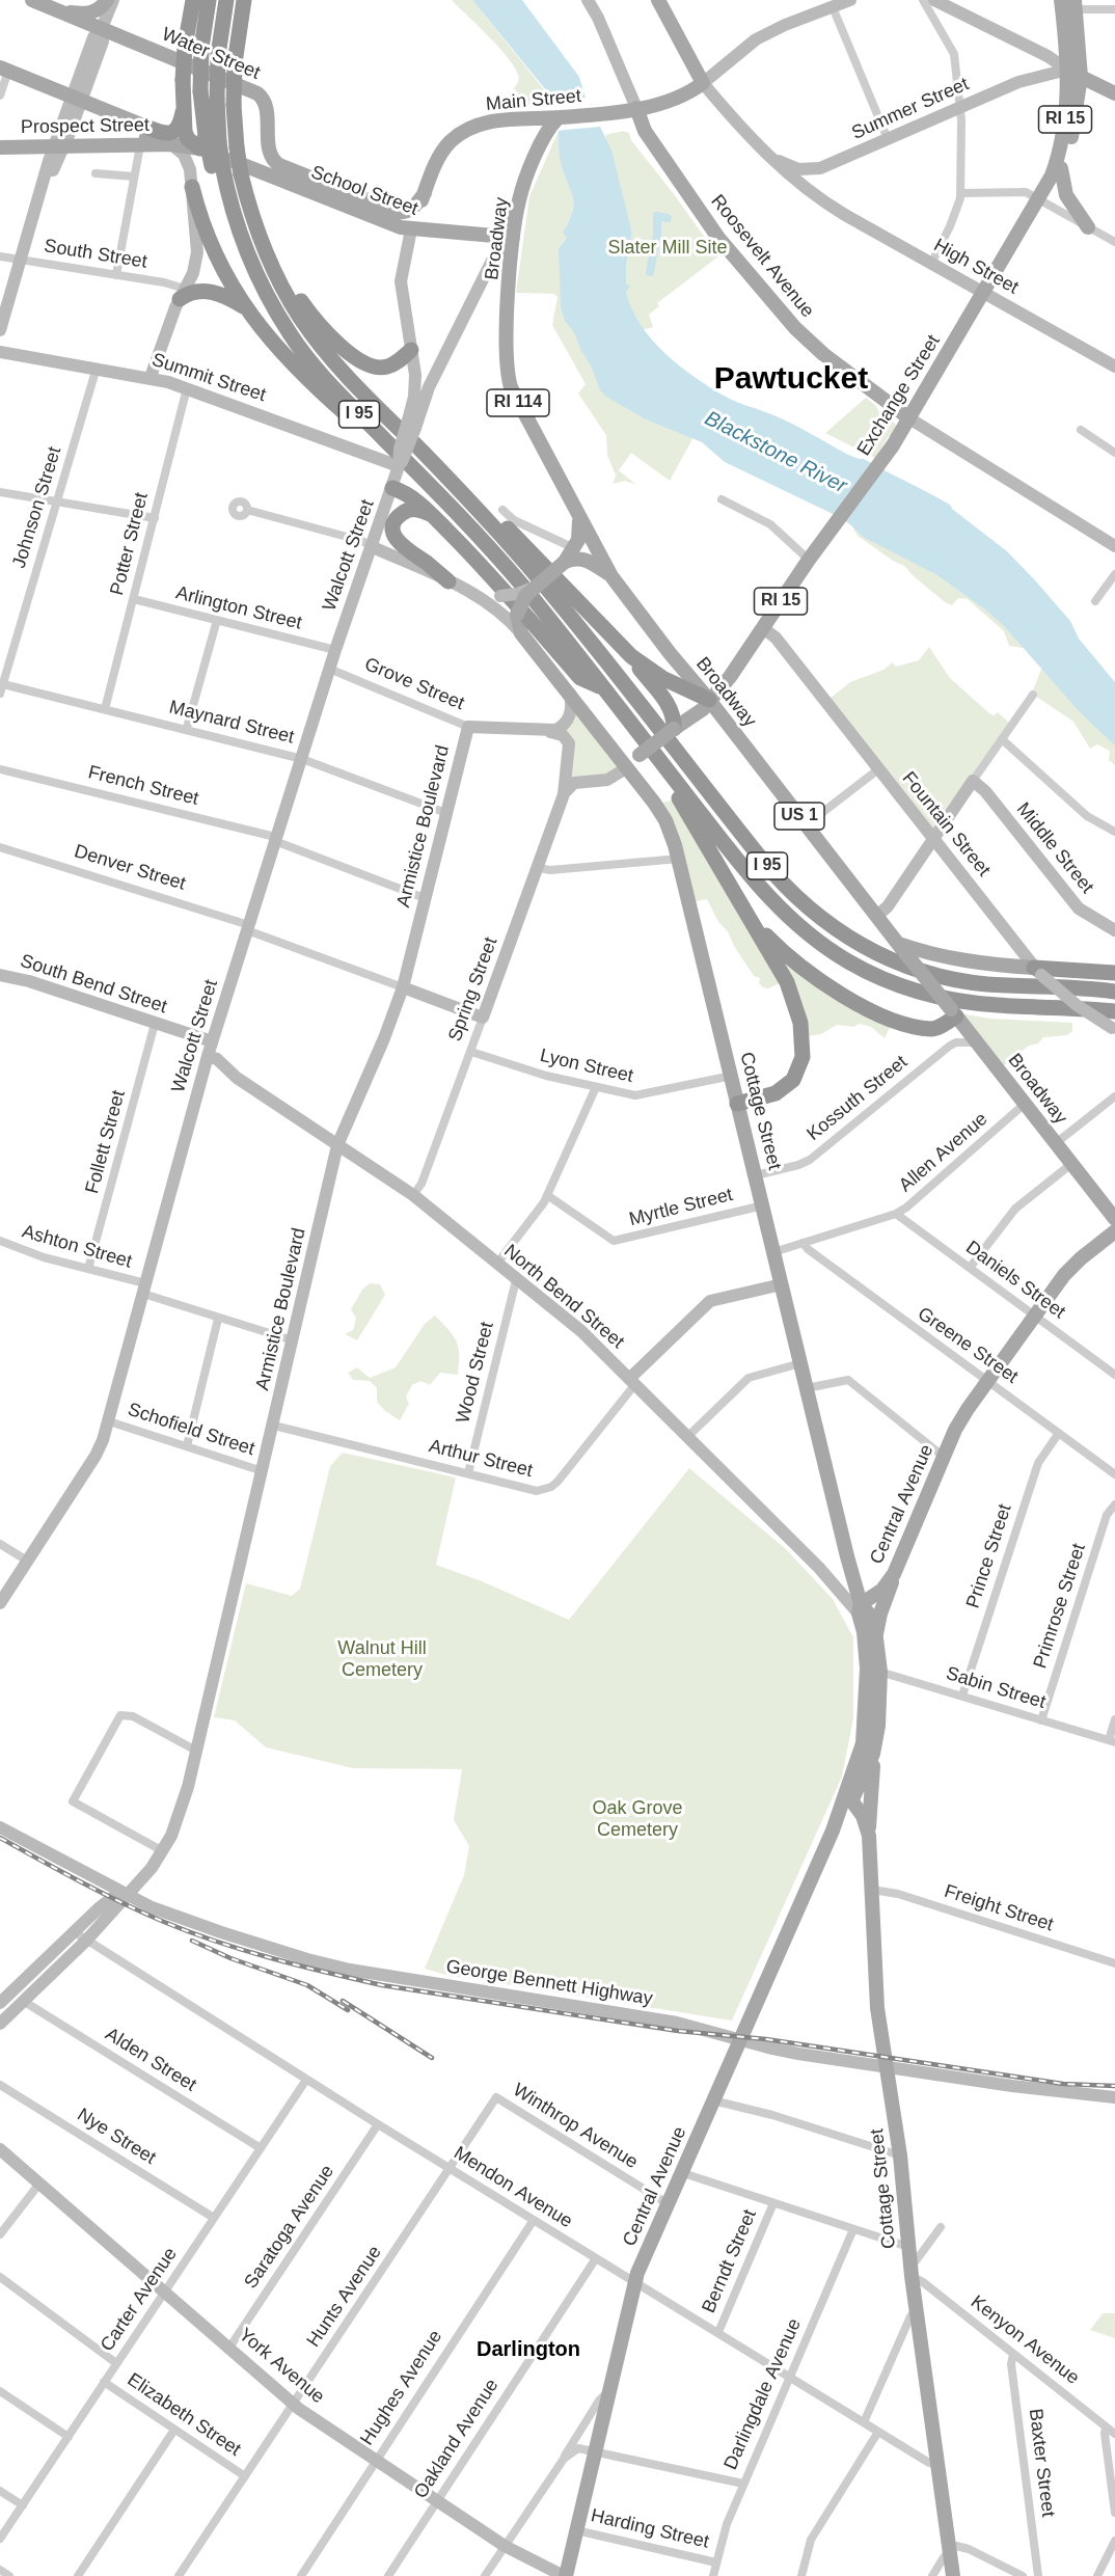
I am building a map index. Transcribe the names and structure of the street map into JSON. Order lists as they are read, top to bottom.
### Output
{
  "streets": {
    "highway": ["I 95", "US 1"],
    "main road": [
      "Water Street",
      "Main Street",
      "Summer Street",
      "RI 15",
      "Prospect Street",
      "School Street",
      "Broadway",
      "Roosevelt Avenue",
      "High Street",
      "Summit Street",
      "Exchange Street",
      "RI 114",
      "Walcott Street",
      "Grove Street",
      "Fountain Street",
      "Armistice Boulevard",
      "Middle Street",
      "Denver Street",
      "South Bend Street",
      "Spring Street",
      "Cottage Street",
      "North Bend Street",
      "Central Avenue",
      "George Bennett Highway",
      "York Avenue"
    ],
    "street": [
      "South Street",
      "Johnson Street",
      "Potter Street",
      "Arlington Street",
      "Maynard Street",
      "French Street",
      "Lyon Street",
      "Kossuth Street",
      "Follett Street",
      "Allen Avenue",
      "Myrtle Street",
      "Ashton Street",
      "Daniels Street",
      "Greene Street",
      "Wood Street",
      "Schofield Street",
      "Arthur Street",
      "Prince Street",
      "Primrose Street",
      "Sabin Street",
      "Freight Street",
      "Alden Street",
      "Winthrop Avenue",
      "Nye Street",
      "Mendon Avenue",
      "Saratoga Avenue",
      "Berndt Street",
      "Hunts Avenue",
      "Carter Avenue",
      "Kenyon Avenue",
      "Hughes Avenue",
      "Darlingdale Avenue",
      "Elizabeth Street",
      "Oakland Avenue",
      "Baxter Street",
      "Harding Street"
    ]
  },
  "crossings": [
    ["Water Street", "Main Street"],
    ["Main Street", "School Street"],
    ["Main Street", "Broadway"],
    ["Main Street", "Roosevelt Avenue"],
    ["Main Street", "High Street"],
    ["Main Street", "Walcott Street"],
    ["Summer Street", "RI 15"],
    ["Summer Street", "High Street"],
    ["Summer Street", "Exchange Street"],
    ["RI 15", "Exchange Street"],
    ["Prospect Street", "School Street"],
    ["School Street", "I 95"],
    ["Broadway", "Exchange Street"],
    ["Broadway", "Walcott Street"],
    ["Broadway", "US 1"],
    ["Broadway", "Kossuth Street"],
    ["Broadway", "Allen Avenue"],
    ["Roosevelt Avenue", "Exchange Street"],
    ["High Street", "Exchange Street"],
    ["Summit Street", "Johnson Street"],
    ["Summit Street", "Potter Street"],
    ["Summit Street", "Walcott Street"],
    ["Exchange Street", "US 1"],
    ["Exchange Street", "Fountain Street"],
    ["Exchange Street", "Spring Street"],
    ["Exchange Street", "Cottage Street"],
    ["I 95", "US 1"],
    ["I 95", "Fountain Street"],
    ["Johnson Street", "Maynard Street"],
    ["Potter Street", "Arlington Street"],
    ["Potter Street", "Maynard Street"],
    ["Walcott Street", "Arlington Street"],
    ["Walcott Street", "Grove Street"],
    ["Walcott Street", "Maynard Street"],
    ["Walcott Street", "French Street"],
    ["Walcott Street", "Denver Street"],
    ["Walcott Street", "South Bend Street"],
    ["Walcott Street", "Ashton Street"],
    ["Walcott Street", "North Bend Street"],
    ["Walcott Street", "Schofield Street"],
    ["Grove Street", "Armistice Boulevard"],
    ["Grove Street", "Spring Street"],
    ["Maynard Street", "Armistice Boulevard"],
    ["French Street", "Armistice Boulevard"],
    ["Armistice Boulevard", "Denver Street"],
    ["Armistice Boulevard", "Ashton Street"],
    ["Armistice Boulevard", "North Bend Street"],
    ["Armistice Boulevard", "Schofield Street"],
    ["Armistice Boulevard", "Arthur Street"],
    ["Armistice Boulevard", "George Bennett Highway"],
    ["Armistice Boulevard", "Alden Street"],
    ["Armistice Boulevard", "Mendon Avenue"],
    ["Denver Street", "Spring Street"],
    ["South Bend Street", "Follett Street"],
    ["Spring Street", "Lyon Street"],
    ["Spring Street", "North Bend Street"],
    ["Lyon Street", "Cottage Street"],
    ["Kossuth Street", "Cottage Street"],
    ["Cottage Street", "Allen Avenue"],
    ["Cottage Street", "Myrtle Street"],
    ["Cottage Street", "North Bend Street"],
    ["Cottage Street", "Central Avenue"],
    ["Cottage Street", "Freight Street"],
    ["Cottage Street", "George Bennett Highway"],
    ["Cottage Street", "Mendon Avenue"],
    ["Cottage Street", "Kenyon Avenue"],
    ["Follett Street", "Ashton Street"],
    ["Allen Avenue", "Daniels Street"],
    ["Allen Avenue", "Greene Street"],
    ["Daniels Street", "Central Avenue"],
    ["North Bend Street", "Wood Street"],
    ["North Bend Street", "Arthur Street"],
    ["North Bend Street", "Central Avenue"],
    ["Greene Street", "Central Avenue"],
    ["Greene Street", "Prince Street"],
    ["Wood Street", "Arthur Street"],
    ["Central Avenue", "Sabin Street"],
    ["Central Avenue", "George Bennett Highway"],
    ["Central Avenue", "Winthrop Avenue"],
    ["Central Avenue", "Mendon Avenue"],
    ["Central Avenue", "York Avenue"],
    ["Central Avenue", "Harding Street"],
    ["Prince Street", "Sabin Street"],
    ["Primrose Street", "Sabin Street"],
    ["Alden Street", "Carter Avenue"],
    ["Winthrop Avenue", "Hunts Avenue"],
    ["Nye Street", "Carter Avenue"],
    ["Mendon Avenue", "Saratoga Avenue"],
    ["Mendon Avenue", "Berndt Street"],
    ["Mendon Avenue", "Hunts Avenue"],
    ["Mendon Avenue", "Carter Avenue"],
    ["Mendon Avenue", "Hughes Avenue"],
    ["Mendon Avenue", "Darlingdale Avenue"],
    ["Mendon Avenue", "Oakland Avenue"],
    ["Saratoga Avenue", "York Avenue"],
    ["Hunts Avenue", "York Avenue"],
    ["Hunts Avenue", "Elizabeth Street"],
    ["Carter Avenue", "York Avenue"],
    ["Carter Avenue", "Elizabeth Street"],
    ["Kenyon Avenue", "Baxter Street"],
    ["York Avenue", "Hughes Avenue"],
    ["York Avenue", "Oakland Avenue"],
    ["Darlingdale Avenue", "Harding Street"]
  ],
  "districts": ["Pawtucket", "Darlington"],
  "water": ["Blackstone River"],
  "parks": ["Slater Mill Site", "Walnut Hill Cemetery", "Oak Grove Cemetery"]
}
